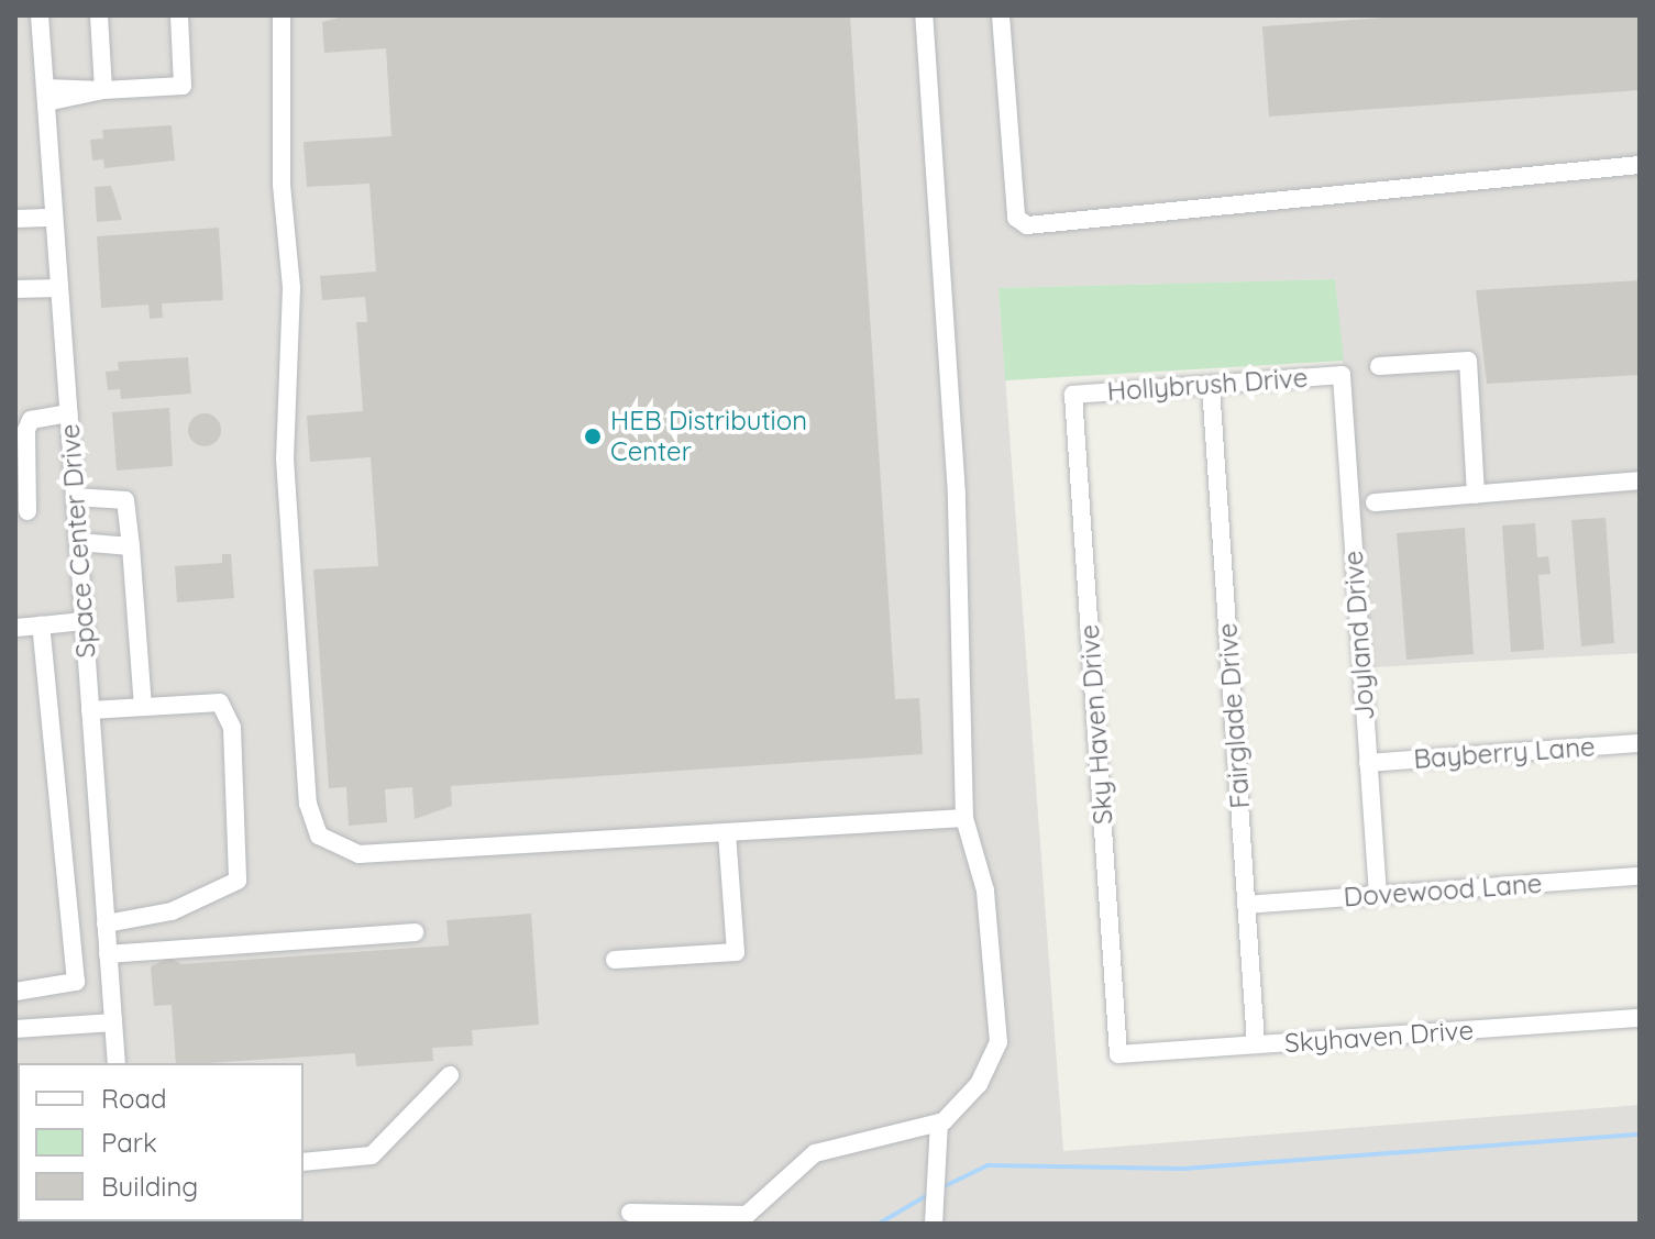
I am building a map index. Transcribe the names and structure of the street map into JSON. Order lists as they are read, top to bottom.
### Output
{
  "streets": {
    "street": [
      "Hollybrush Drive",
      "Space Center Drive",
      "Joyland Drive",
      "Fairglade Drive",
      "Sky Haven Drive",
      "Bayberry Lane",
      "Dovewood Lane",
      "Skyhaven Drive"
    ]
  },
  "crossings": [
    ["Hollybrush Drive", "Joyland Drive"],
    ["Hollybrush Drive", "Fairglade Drive"],
    ["Hollybrush Drive", "Sky Haven Drive"],
    ["Joyland Drive", "Bayberry Lane"],
    ["Joyland Drive", "Dovewood Lane"],
    ["Fairglade Drive", "Dovewood Lane"],
    ["Fairglade Drive", "Skyhaven Drive"],
    ["Sky Haven Drive", "Skyhaven Drive"]
  ],
  "places": ["HEB Distribution Center"],
  "legend": ["Road", "Park", "Building"]
}
